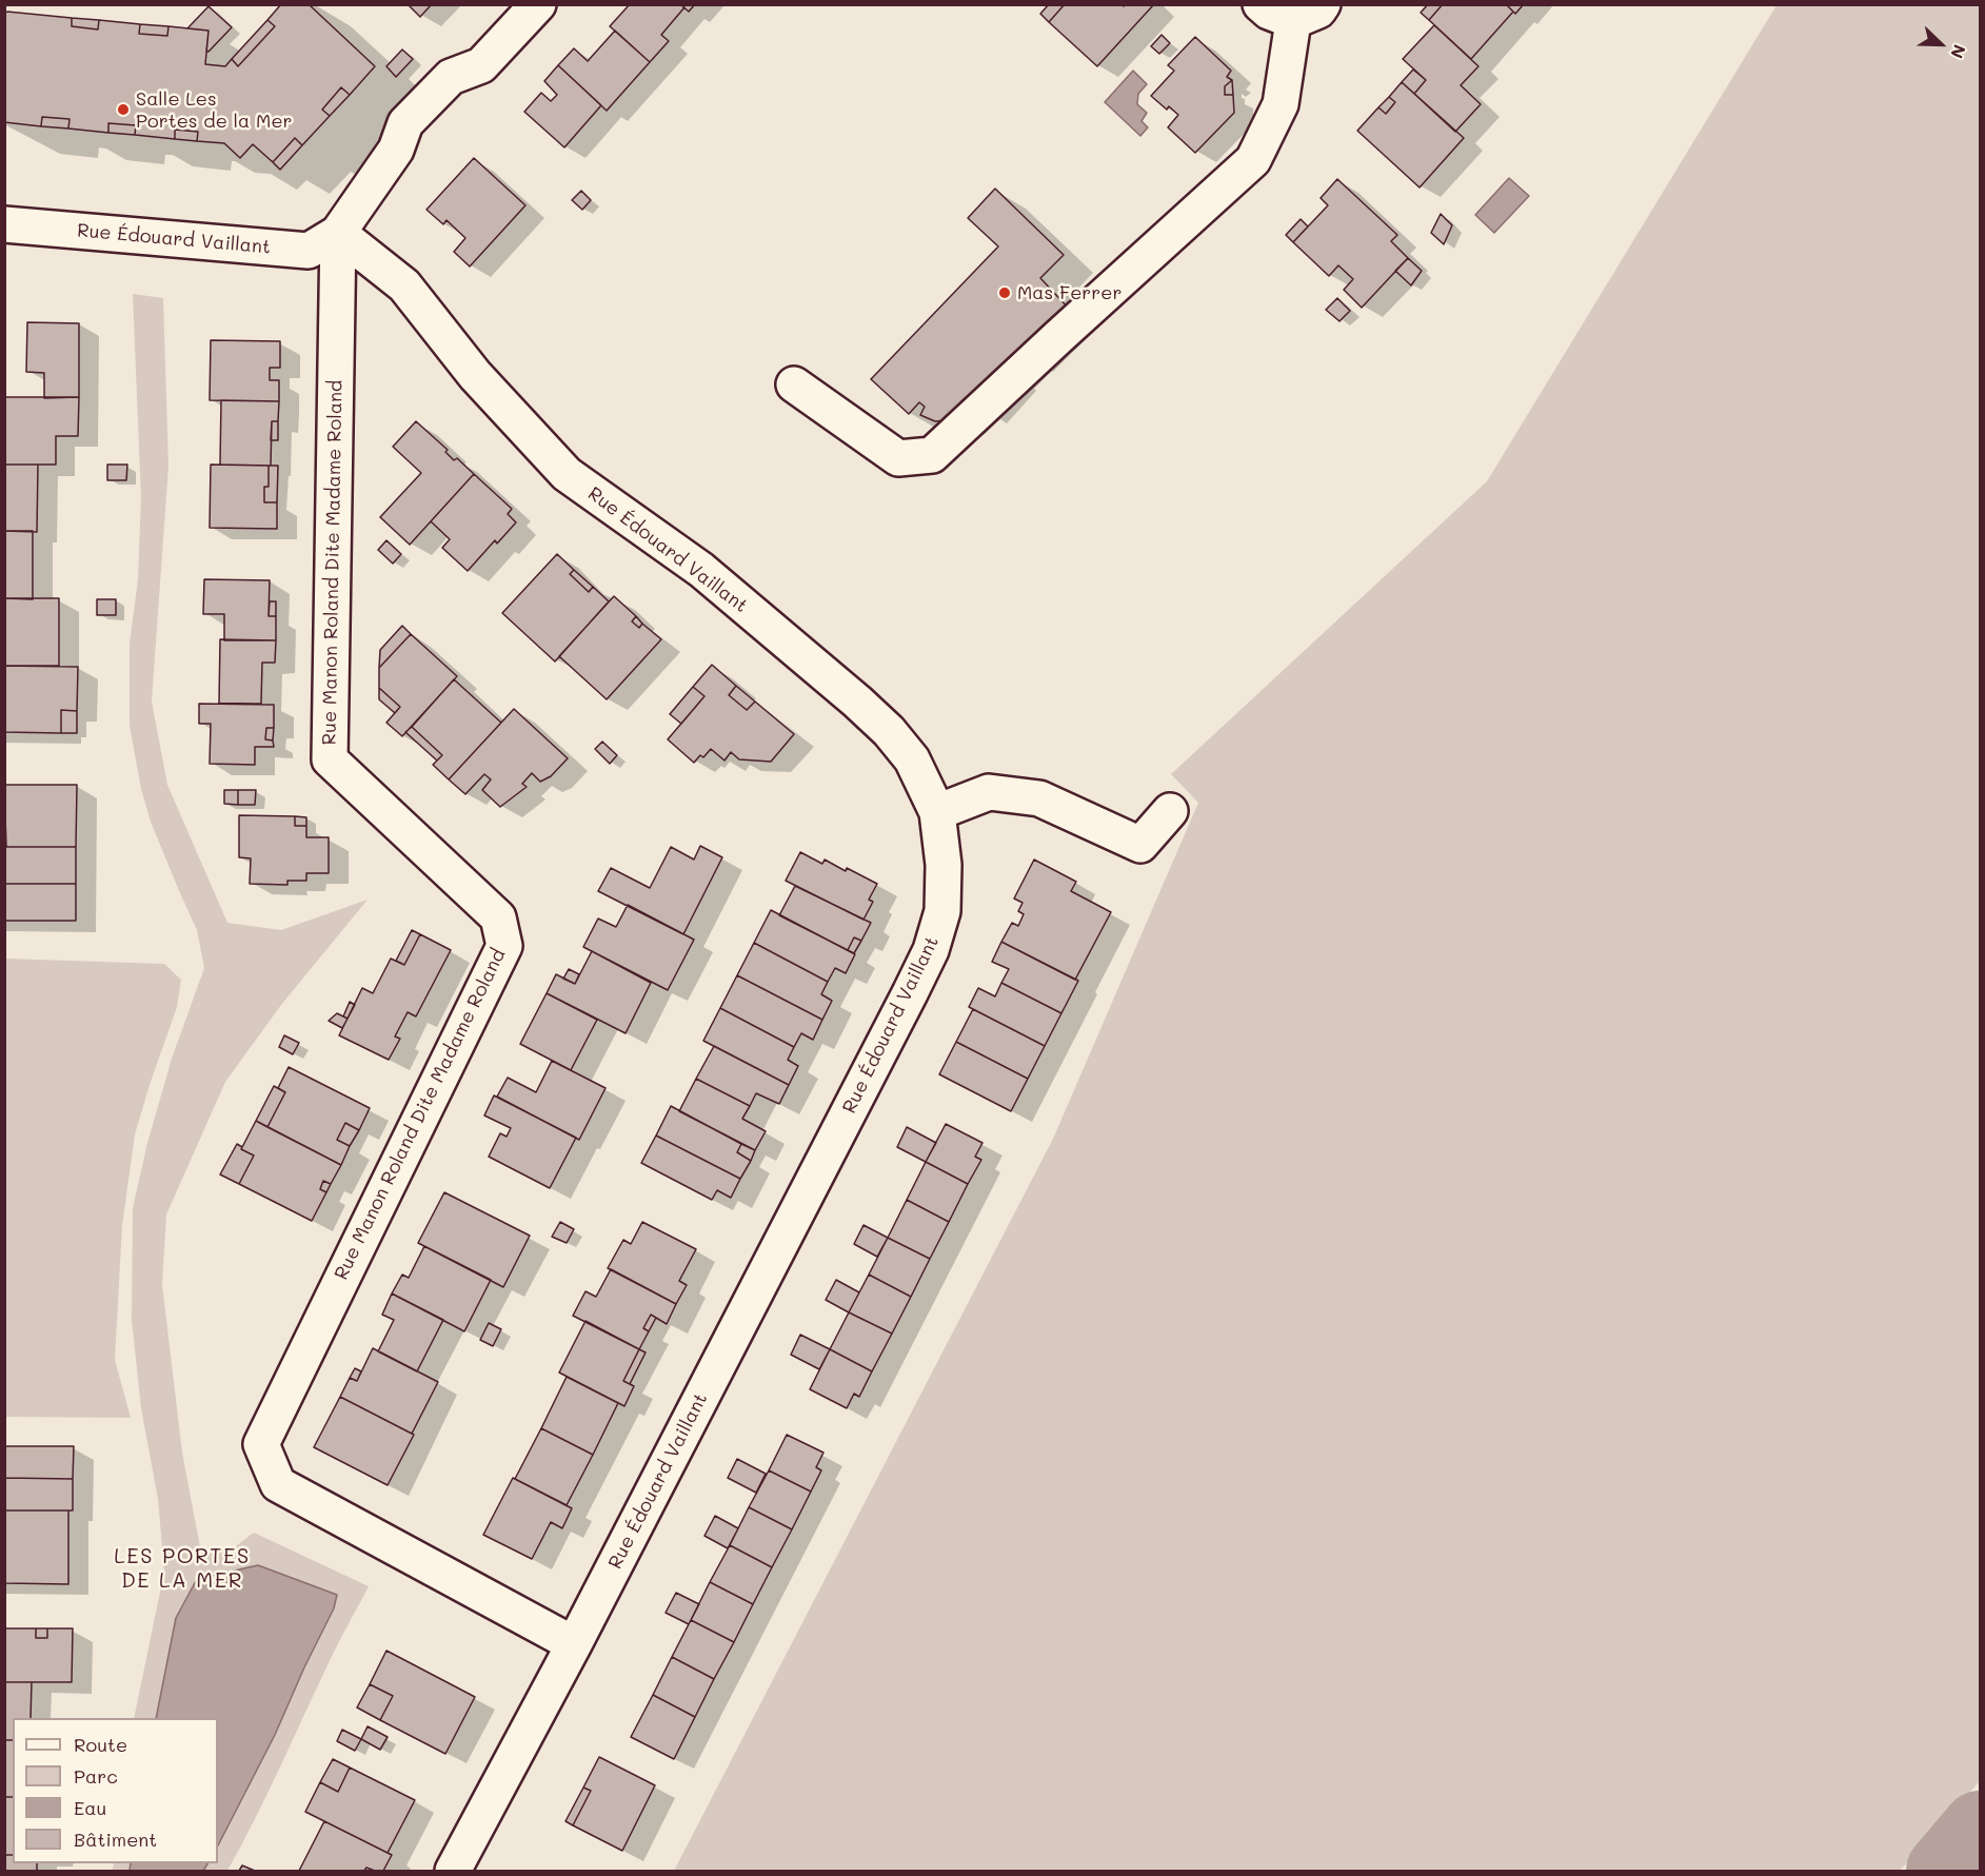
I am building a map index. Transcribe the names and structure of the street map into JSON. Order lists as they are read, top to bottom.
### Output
{
  "streets": {
    "street": ["Rue Édouard Vaillant", "Rue Manon Roland Dite Madame Roland"]
  },
  "crossings": [
    ["Rue Édouard Vaillant", "Rue Manon Roland Dite Madame Roland"]
  ],
  "districts": ["LES PORTES DE LA MER"],
  "places": ["Salle Les Portes de la Mer", "Mas Ferrer"],
  "legend": [
    "Route",
    "Parc",
    "Eau",
    "Bâtiment"
  ],
  "north": "bottom right"
}
